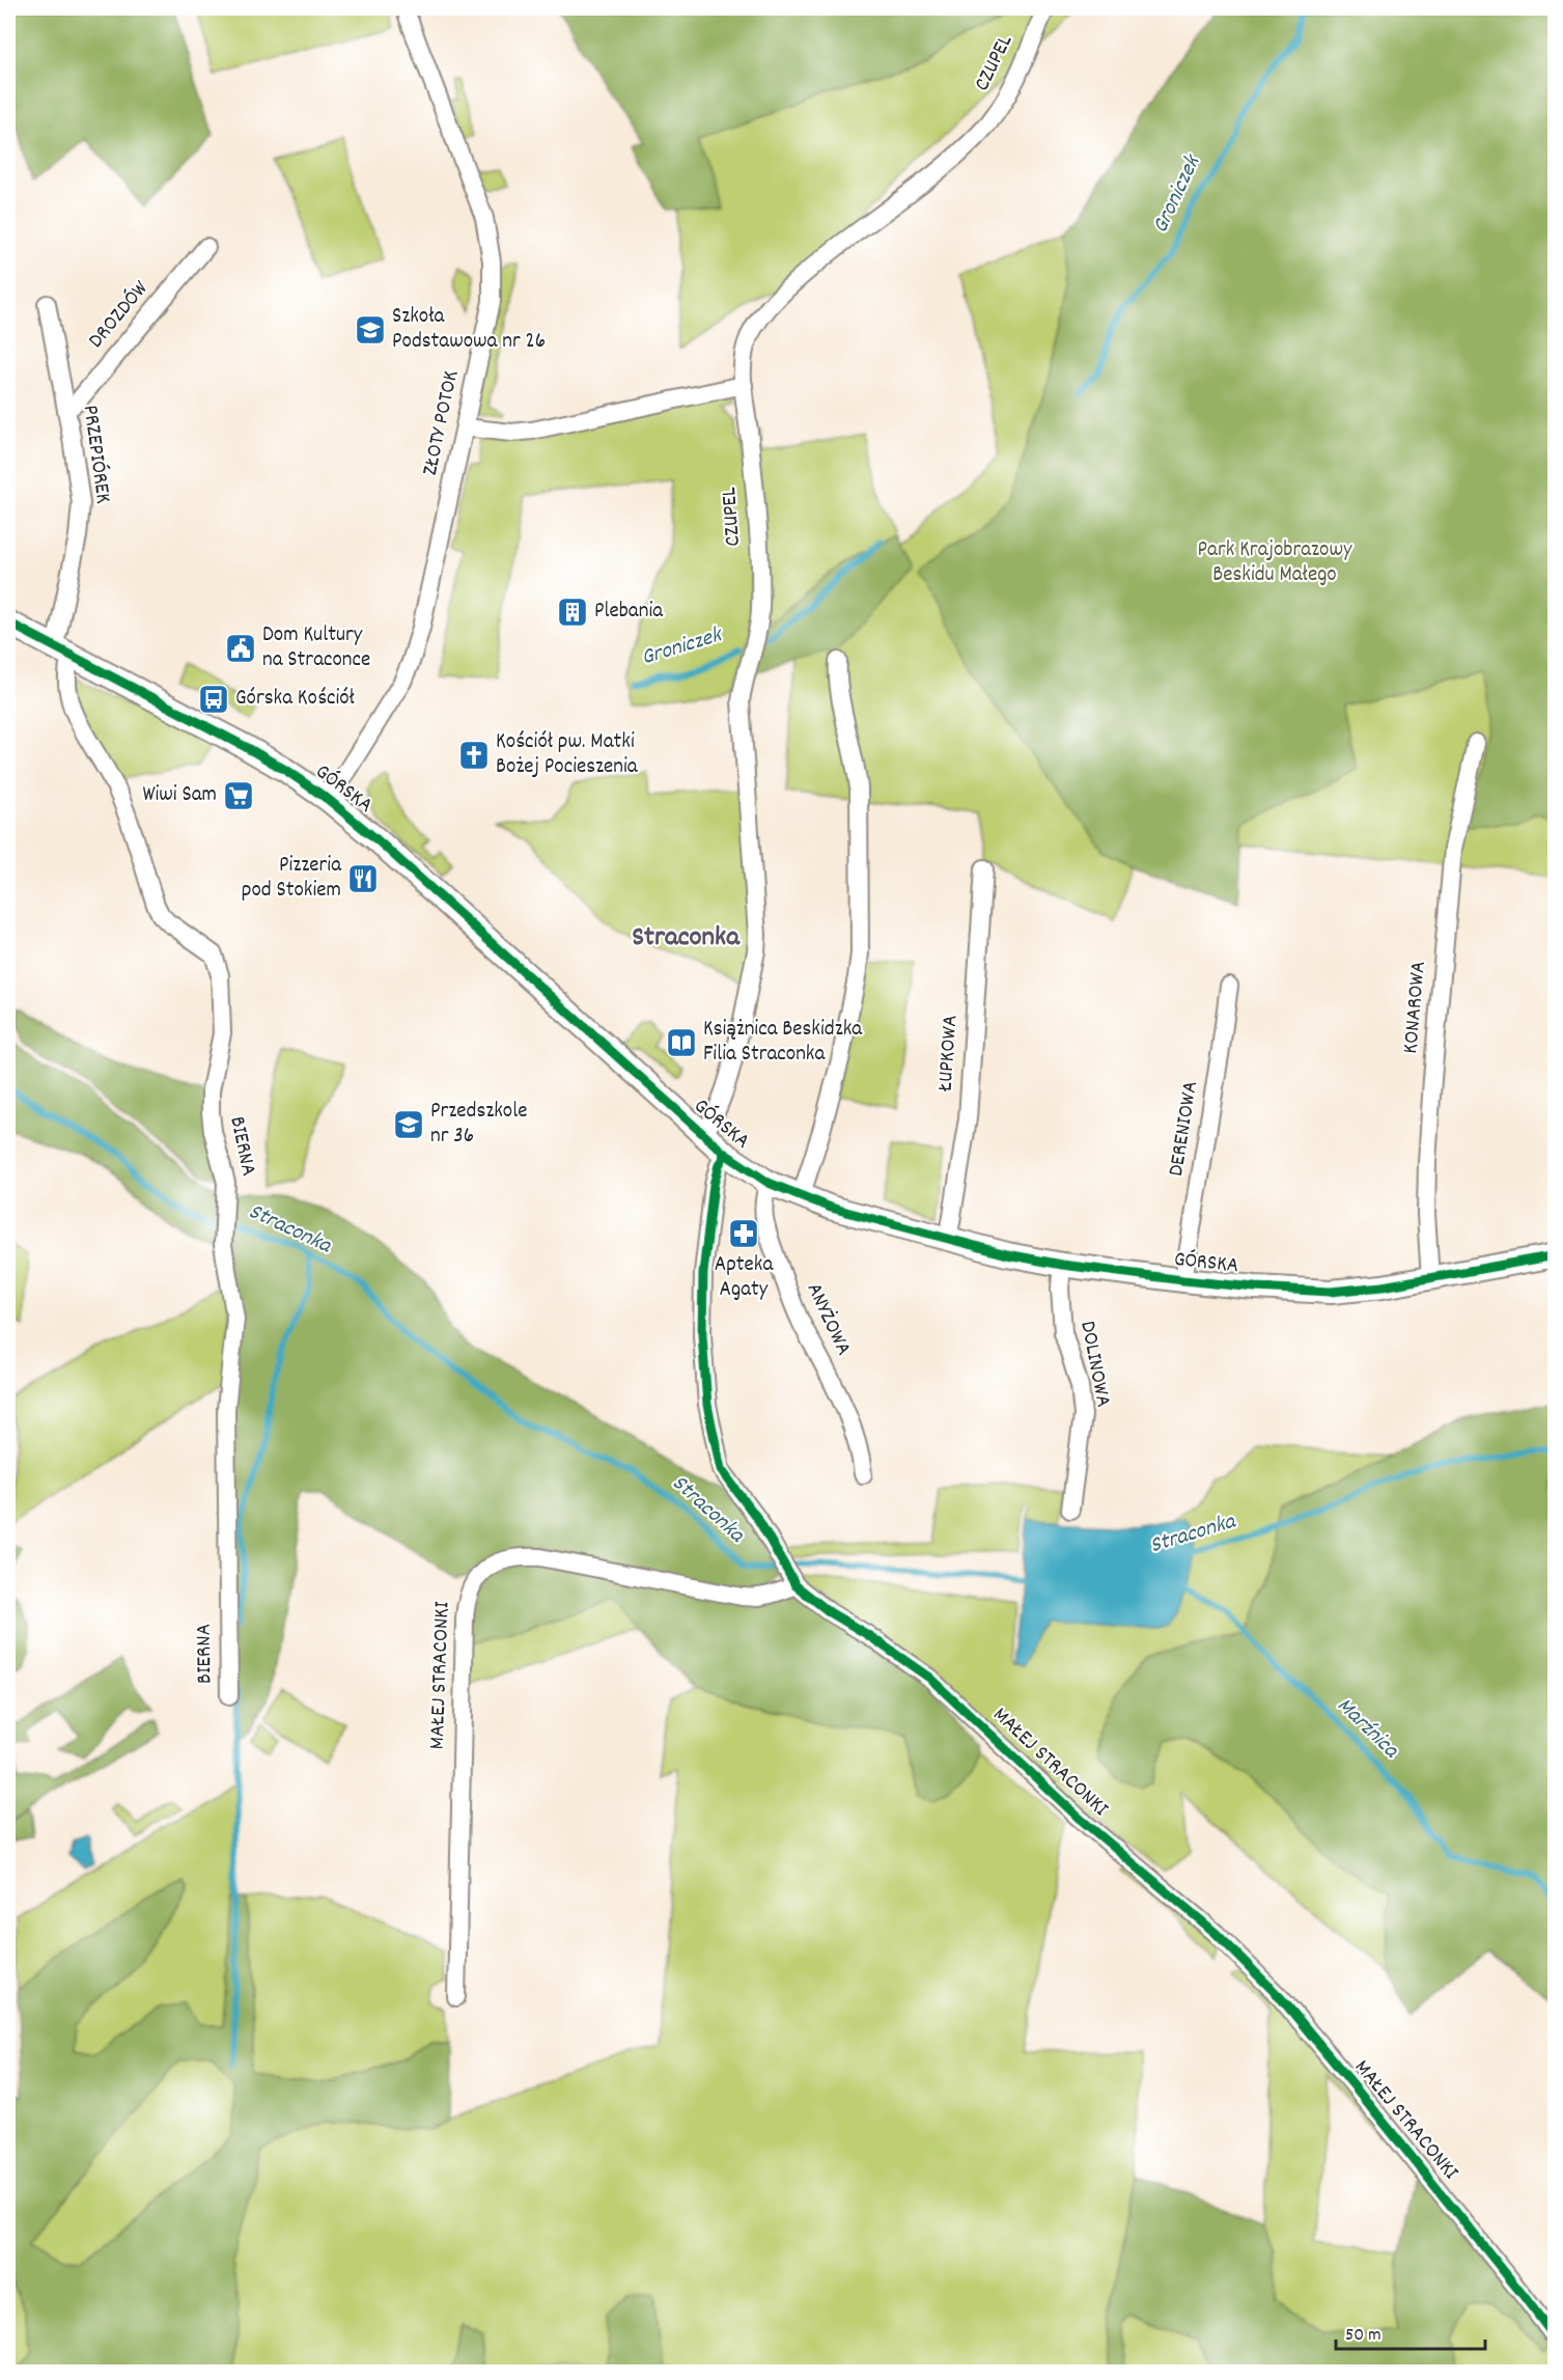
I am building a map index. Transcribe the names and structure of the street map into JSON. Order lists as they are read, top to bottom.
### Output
{
  "streets": {
    "street": [
      "CZUPEL",
      "DROZDÓW",
      "ZŁOTY POTOK",
      "PRZEPIÓREK",
      "GÓRSKA",
      "KONAROWA",
      "ŁUPKOWA",
      "DERENIOWA",
      "BIERNA",
      "ANYŻOWA",
      "DOLINOWA",
      "MAŁEJ STRACONKI"
    ]
  },
  "crossings": [
    ["CZUPEL", "GÓRSKA"],
    ["DROZDÓW", "PRZEPIÓREK"],
    ["ZŁOTY POTOK", "GÓRSKA"],
    ["PRZEPIÓREK", "GÓRSKA"],
    ["PRZEPIÓREK", "BIERNA"],
    ["GÓRSKA", "KONAROWA"],
    ["GÓRSKA", "ŁUPKOWA"],
    ["GÓRSKA", "DERENIOWA"],
    ["GÓRSKA", "BIERNA"],
    ["GÓRSKA", "ANYŻOWA"],
    ["GÓRSKA", "DOLINOWA"],
    ["GÓRSKA", "MAŁEJ STRACONKI"]
  ],
  "districts": ["Straconka"],
  "water": ["Groniczek", "Straconka", "Marźnica"],
  "parks": ["Park Krajobrazowy Beskidu Małego"],
  "places": {
    "school or university": ["Szkoła Podstawowa nr 26", "Przedszkole nr 36"],
    "building": ["Plebania"],
    "public building": ["Dom Kultury na Straconce"],
    "bus stop": ["Górska Kościół"],
    "church": ["Kościół pw. Matki Bożej Pocieszenia"],
    "supermarket": ["Wiwi Sam"],
    "restaurant": ["Pizzeria pod Stokiem"],
    "library": ["Książnica Beskidzka Filia Straconka"],
    "pharmacy": ["Apteka Agaty"]
  },
  "scale_bar": "50 m"
}
